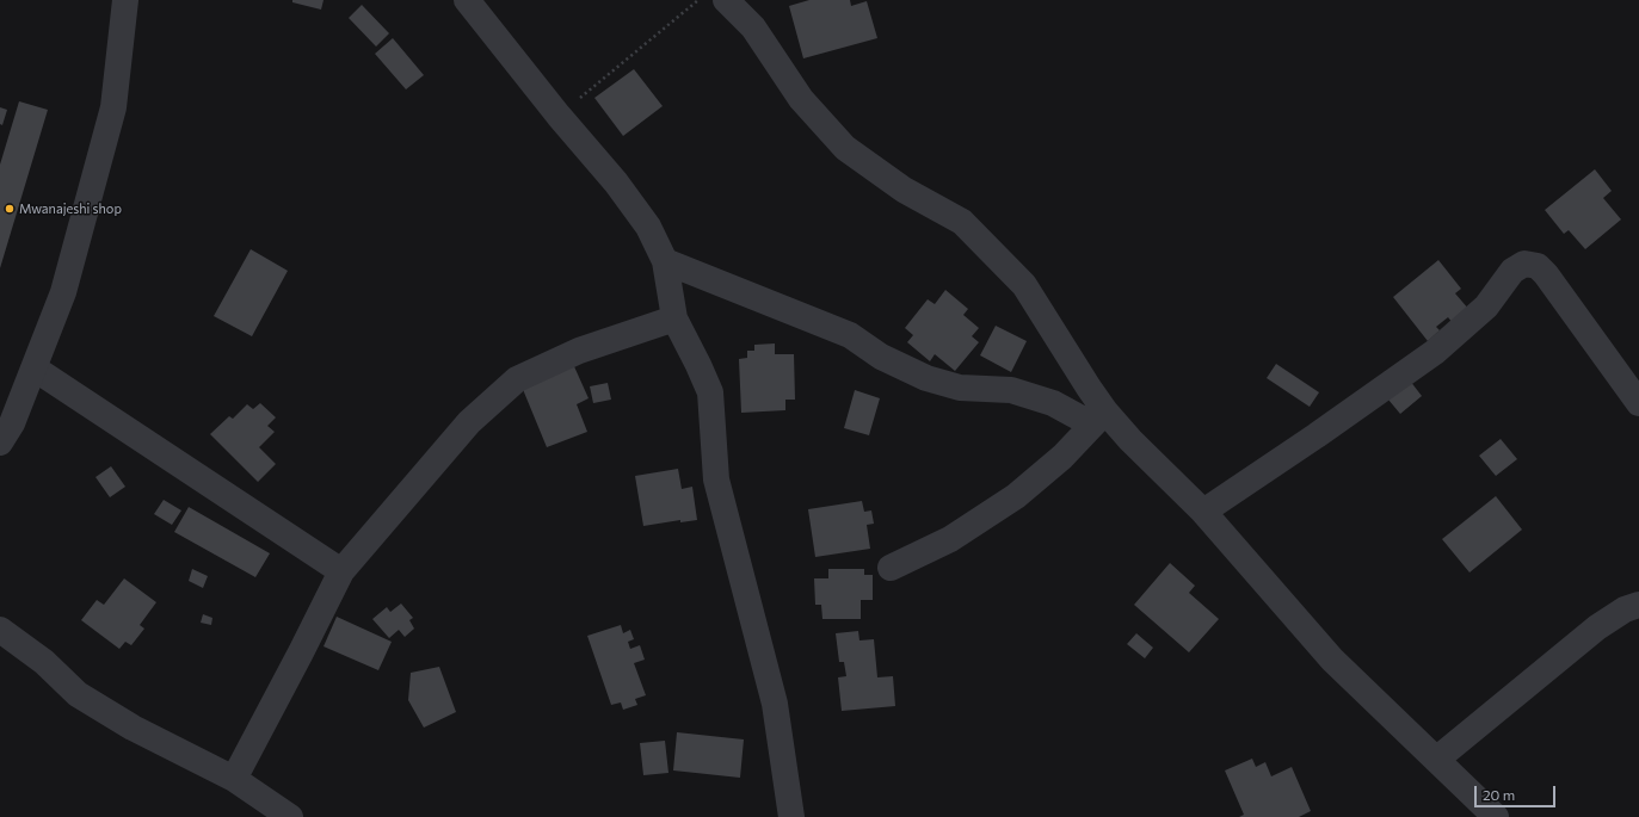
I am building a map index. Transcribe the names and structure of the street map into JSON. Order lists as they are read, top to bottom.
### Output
{
  "places": ["Mwanajeshi shop"],
  "scale_bar": "20 m"
}
